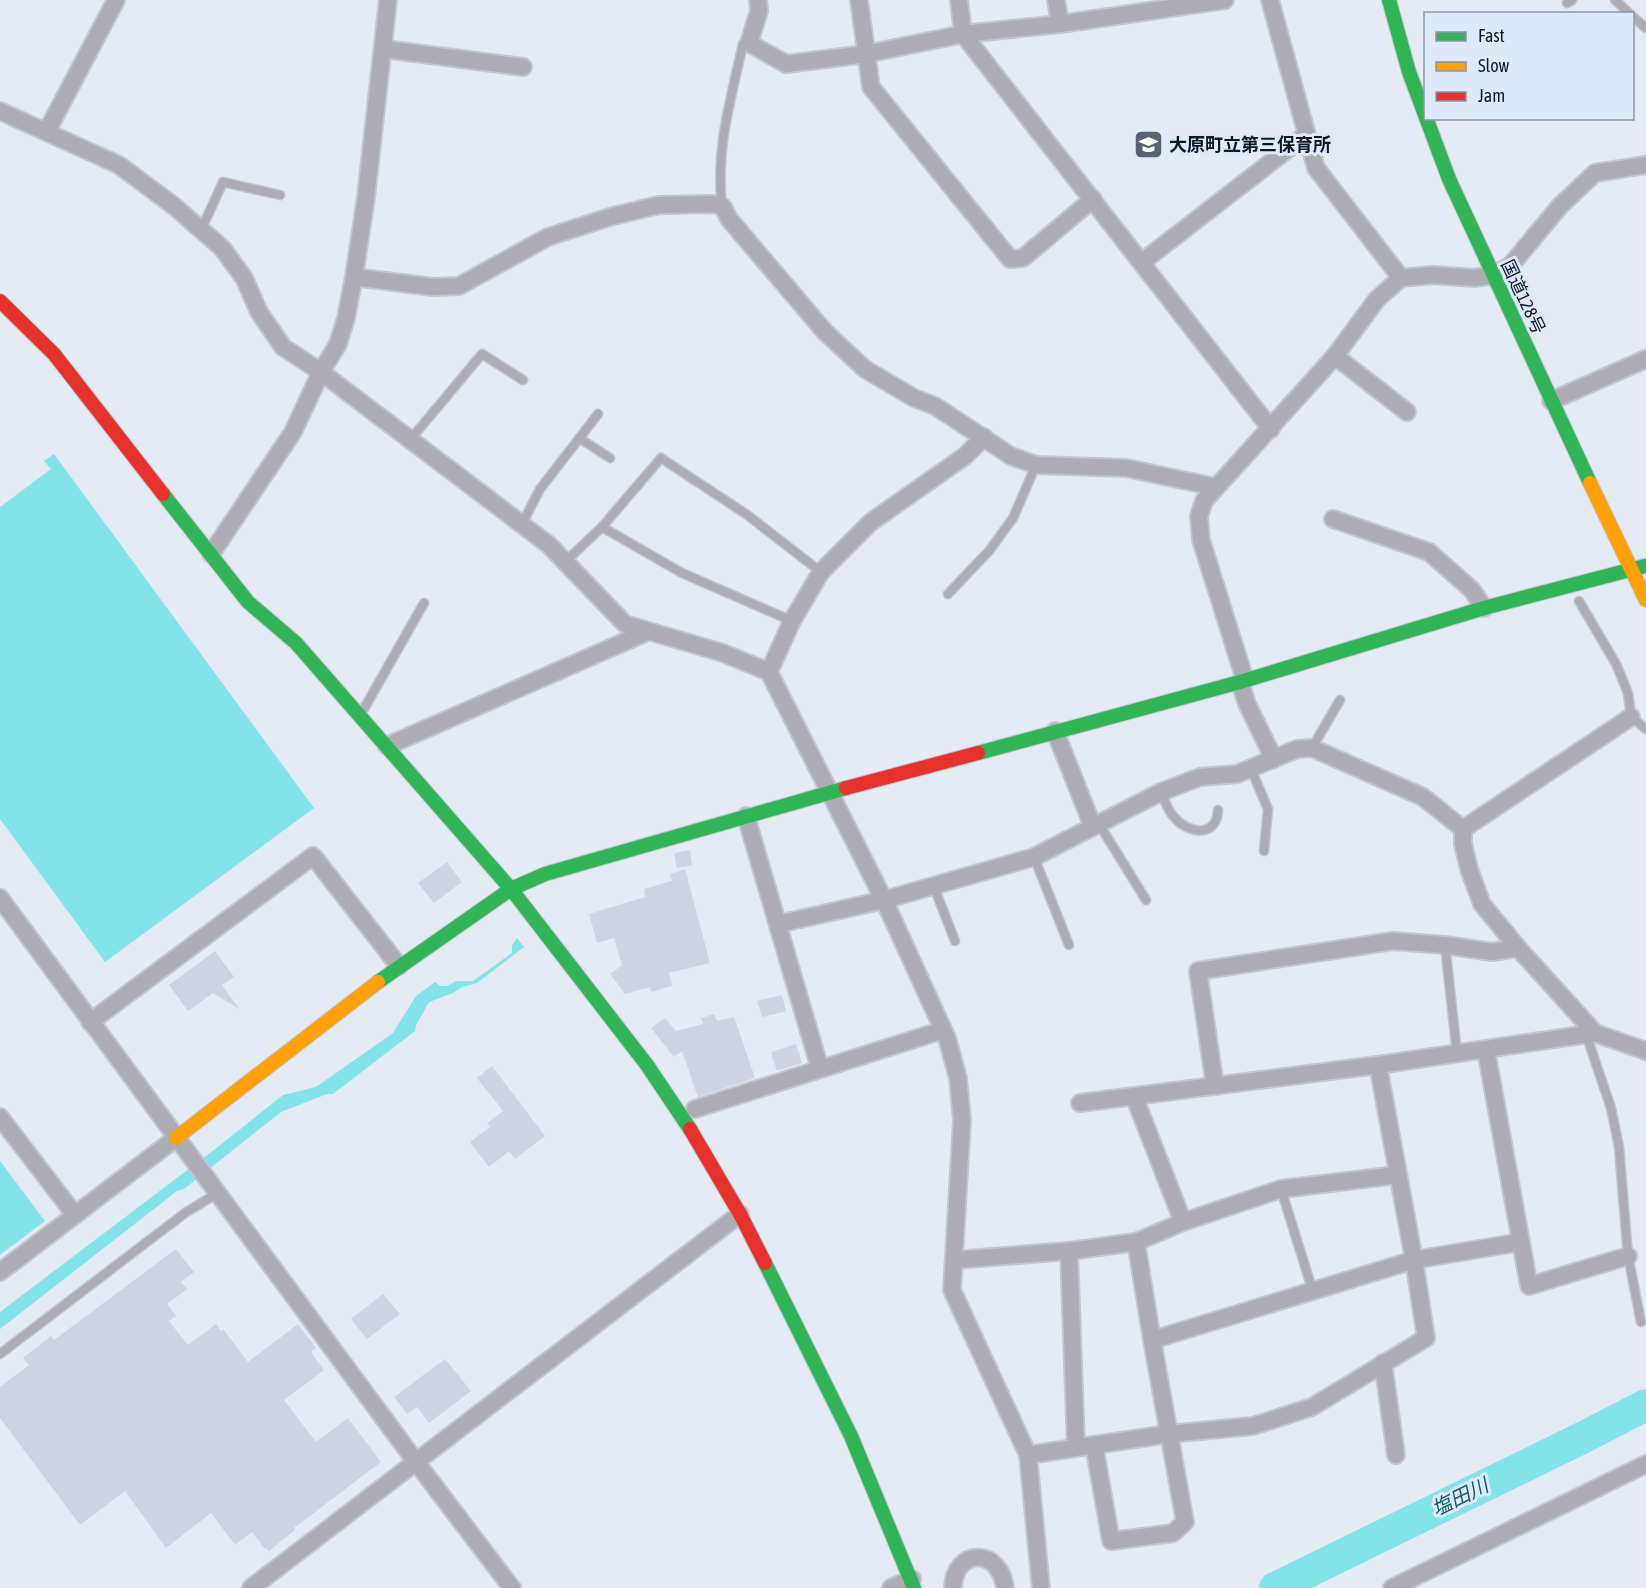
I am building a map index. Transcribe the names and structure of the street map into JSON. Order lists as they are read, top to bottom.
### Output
{
  "streets": {
    "main road": ["国道128号"]
  },
  "water": ["塩田川"],
  "places": {
    "school or university": ["大原町立第三保育所"]
  },
  "legend": ["Fast", "Slow", "Jam"]
}
